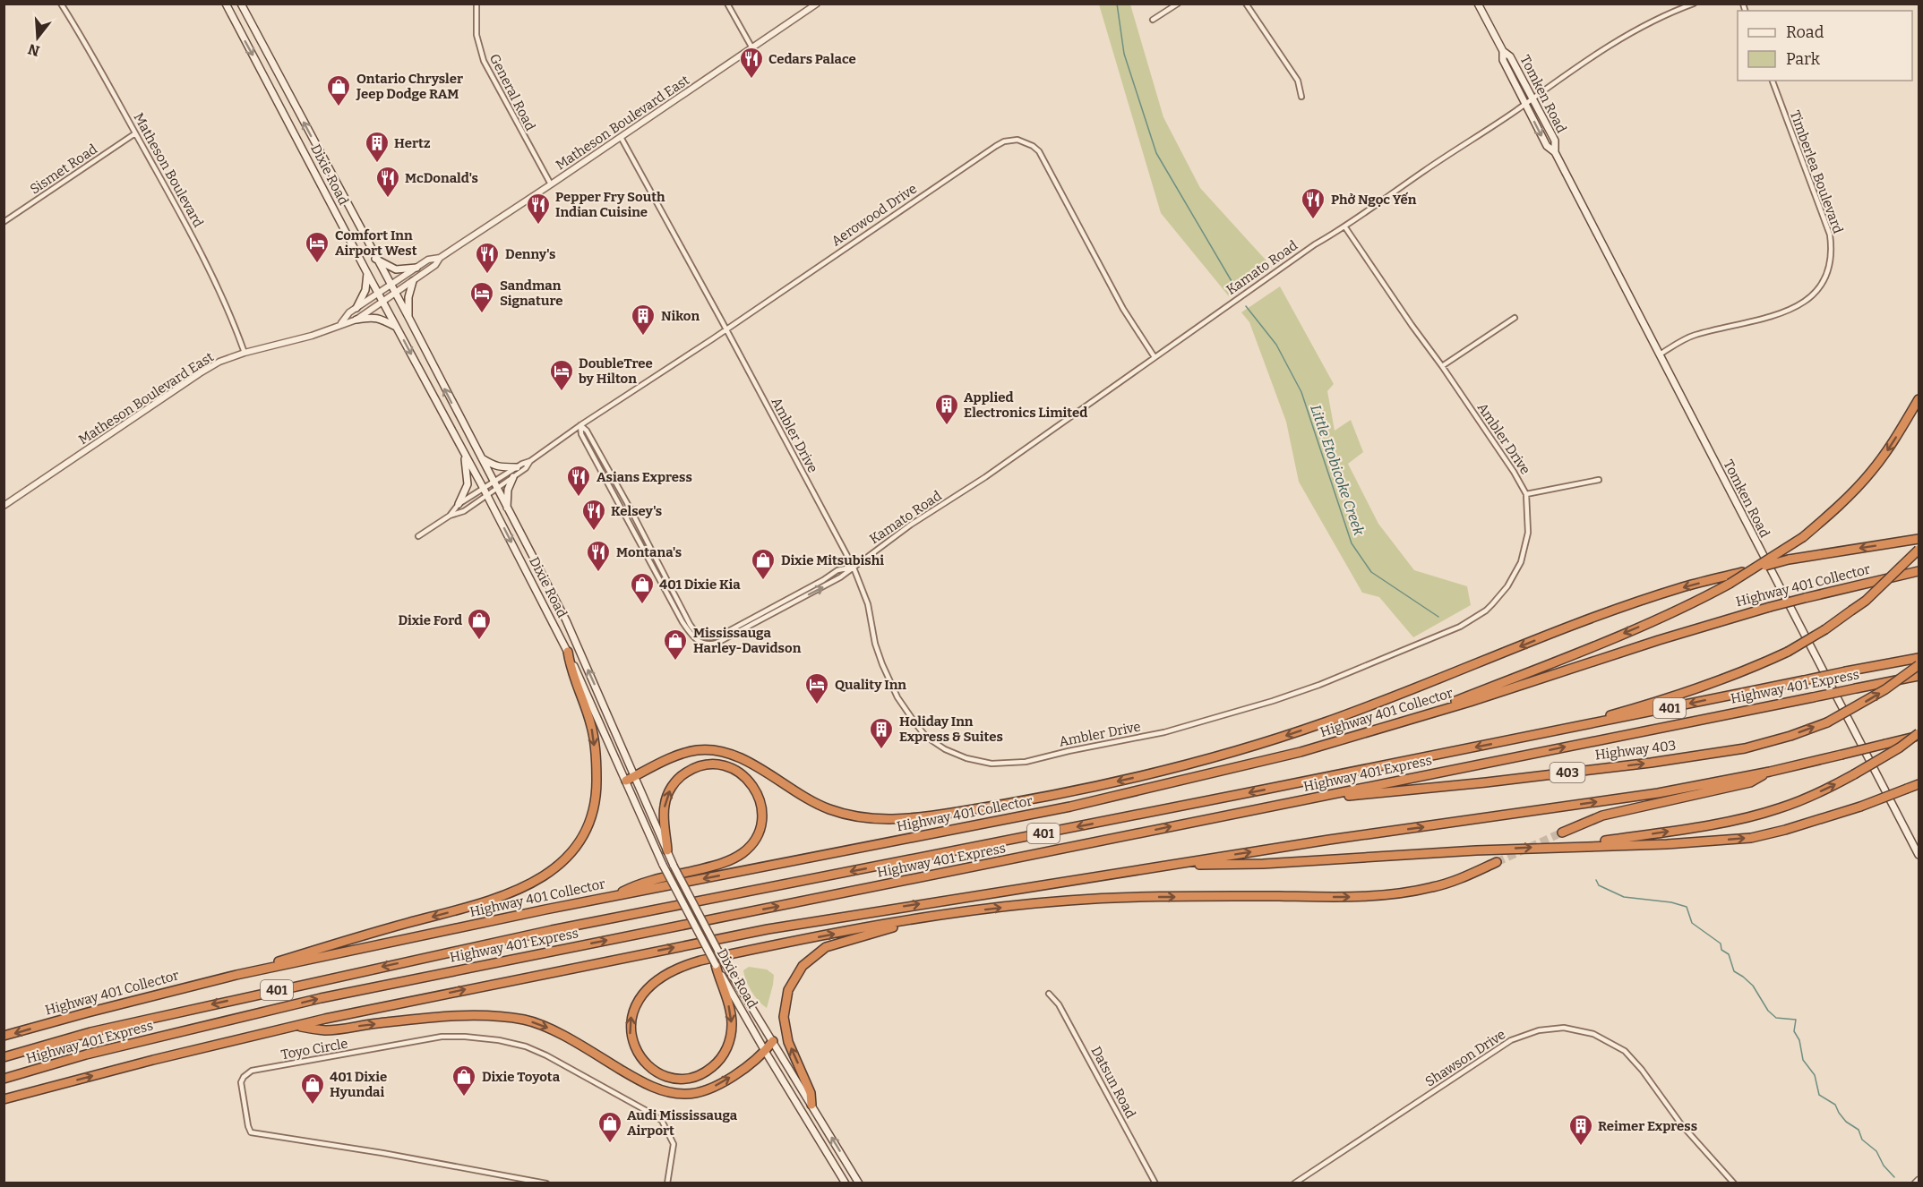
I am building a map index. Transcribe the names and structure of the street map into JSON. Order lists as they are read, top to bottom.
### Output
{
  "streets": {
    "highway": [
      "Highway 401 Collector",
      "Highway 401 Express",
      "401",
      "Highway 403",
      "403"
    ],
    "main road": ["Tomken Road", "Dixie Road"],
    "street": [
      "General Road",
      "Matheson Boulevard East",
      "Sismet Road",
      "Matheson Boulevard",
      "Timberlea Boulevard",
      "Aerowood Drive",
      "Kamato Road",
      "Ambler Drive",
      "Toyo Circle",
      "Shawson Drive",
      "Datsun Road"
    ]
  },
  "crossings": [
    ["General Road", "Matheson Boulevard East"],
    ["Tomken Road", "Timberlea Boulevard"],
    ["Tomken Road", "Kamato Road"],
    ["Matheson Boulevard East", "Matheson Boulevard"],
    ["Matheson Boulevard East", "Dixie Road"],
    ["Matheson Boulevard East", "Ambler Drive"],
    ["Sismet Road", "Matheson Boulevard"],
    ["Dixie Road", "Aerowood Drive"],
    ["Aerowood Drive", "Kamato Road"],
    ["Aerowood Drive", "Ambler Drive"],
    ["Kamato Road", "Ambler Drive"],
    ["Highway 401 Express", "Highway 403"]
  ],
  "water": ["Little Etobicoke Creek"],
  "places": {
    "restaurant": [
      "Cedars Palace",
      "McDonald's",
      "Phở Ngọc Yến",
      "Pepper Fry South Indian Cuisine",
      "Denny's",
      "Asians Express",
      "Kelsey's",
      "Montana's"
    ],
    "shop": [
      "Ontario Chrysler Jeep Dodge RAM",
      "Dixie Mitsubishi",
      "401 Dixie Kia",
      "Dixie Ford",
      "Mississauga Harley-Davidson",
      "Dixie Toyota",
      "401 Dixie Hyundai",
      "Audi Mississauga Airport"
    ],
    "building": [
      "Hertz",
      "Nikon",
      "Applied Electronics Limited",
      "Holiday Inn Express & Suites",
      "Reimer Express"
    ],
    "hotel": [
      "Comfort Inn Airport West",
      "Sandman Signature",
      "DoubleTree by Hilton",
      "Quality Inn"
    ]
  },
  "legend": ["Road", "Park"],
  "north": "bottom"
}
